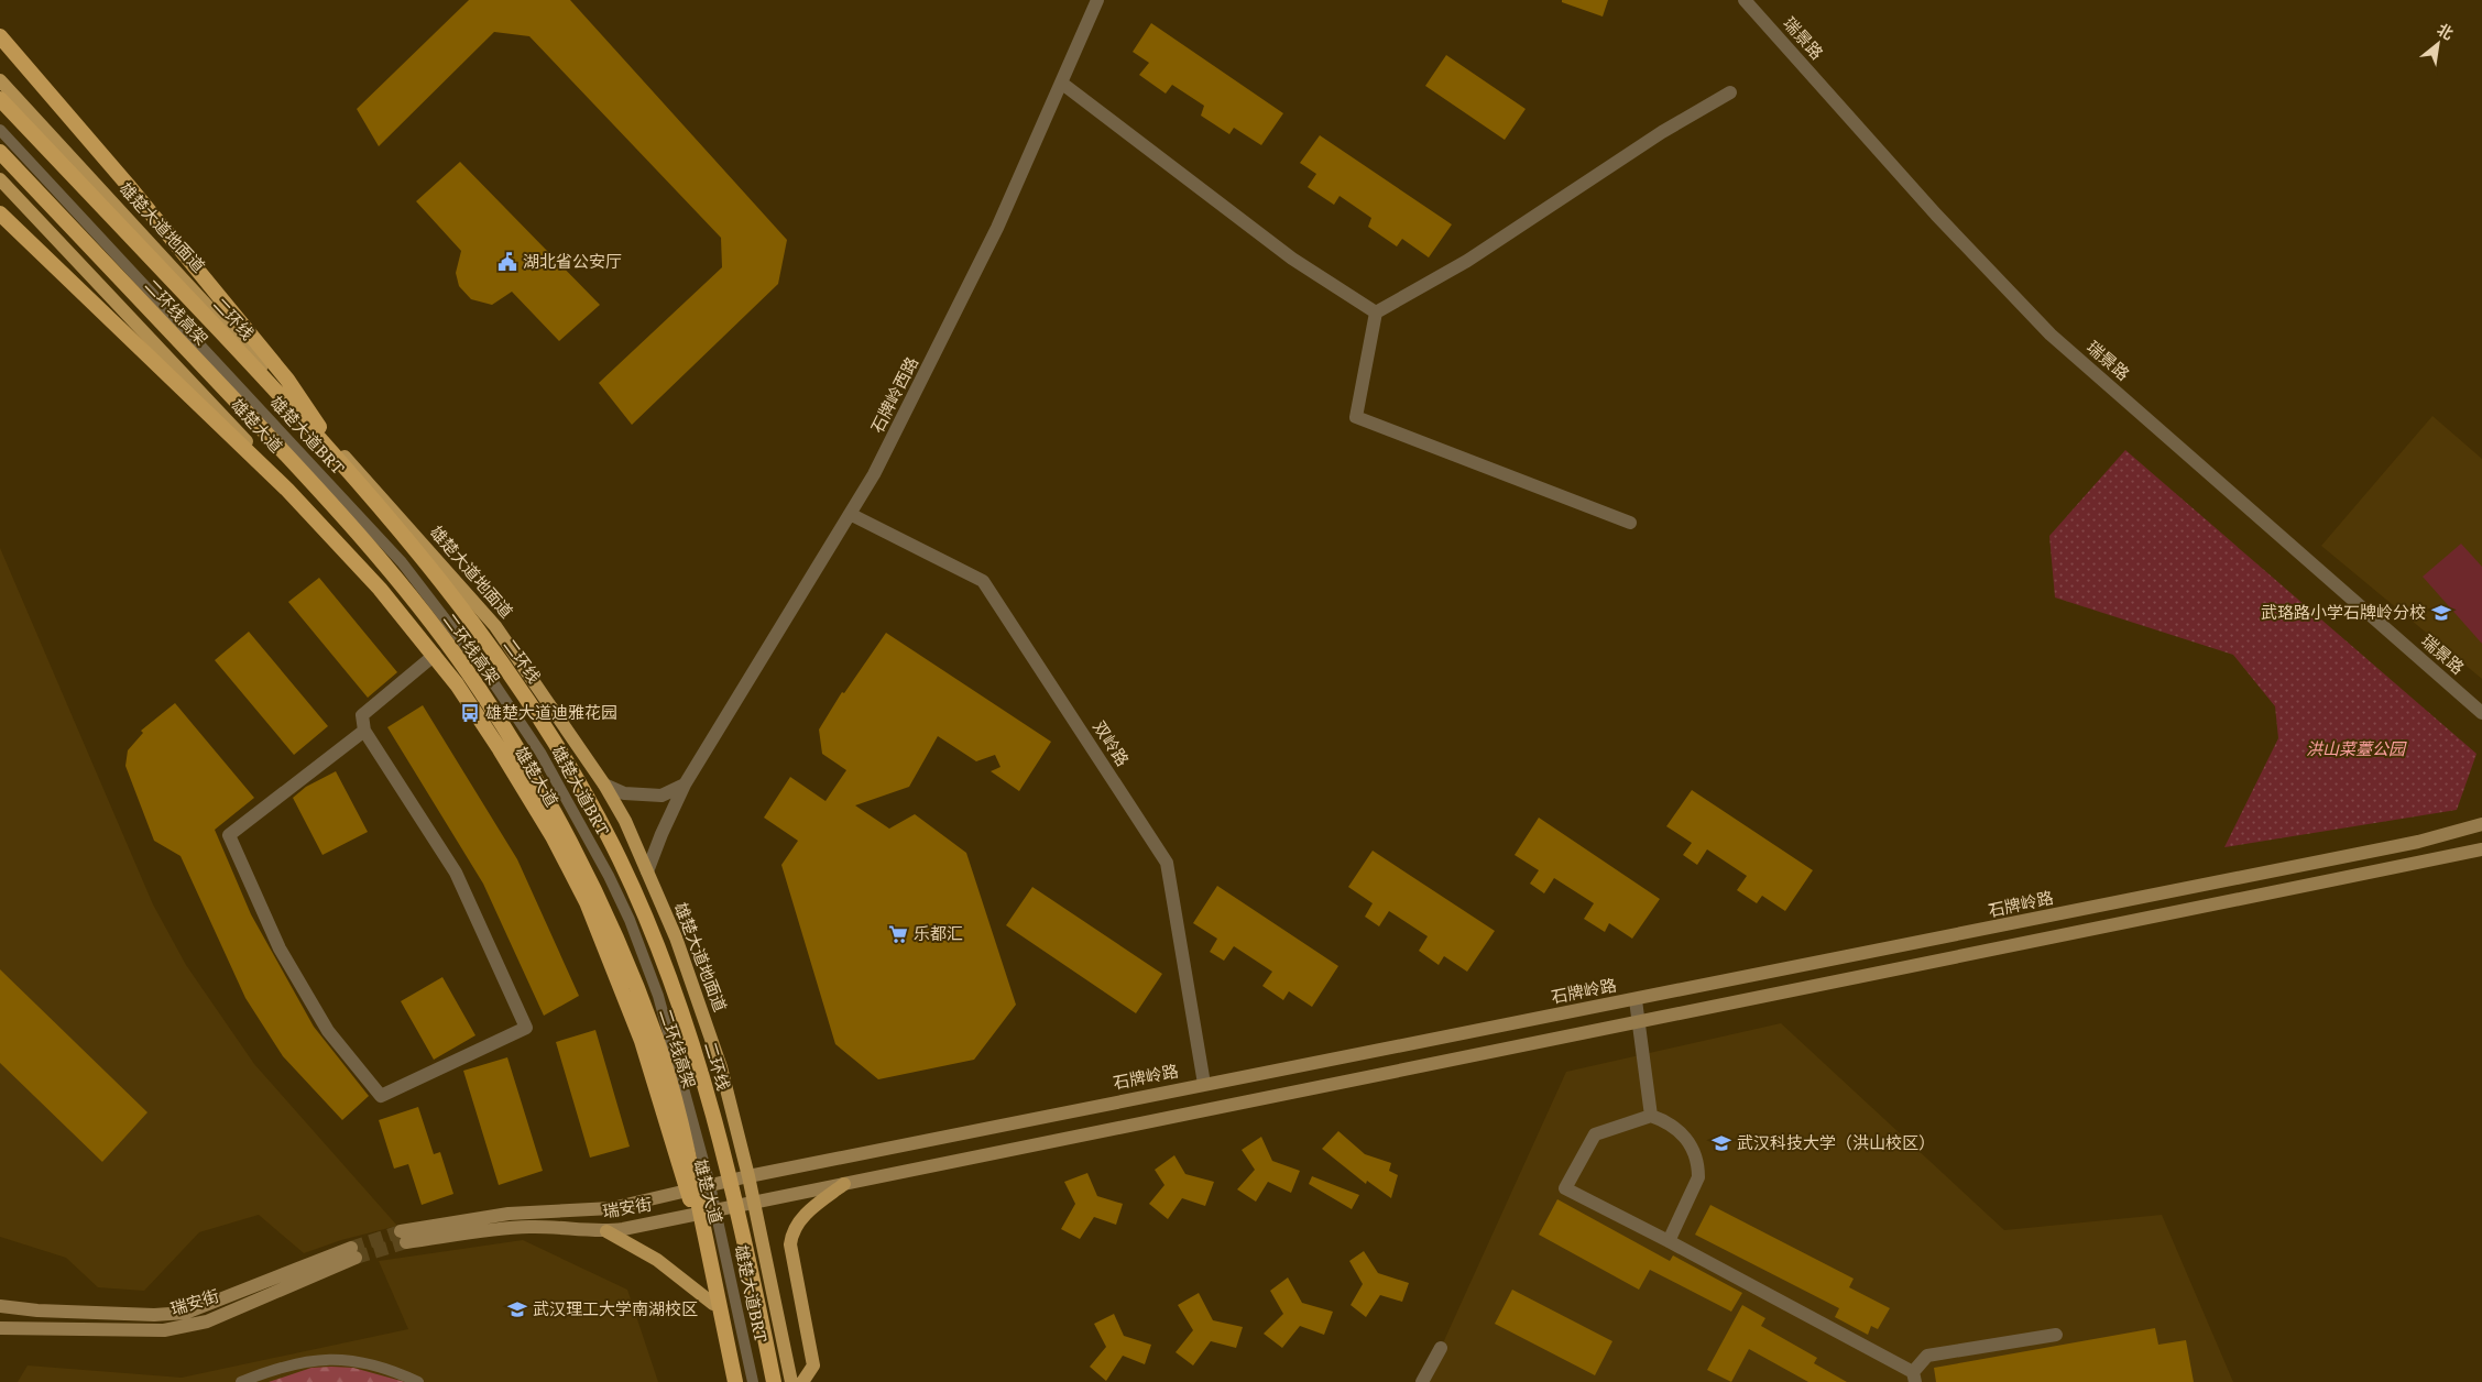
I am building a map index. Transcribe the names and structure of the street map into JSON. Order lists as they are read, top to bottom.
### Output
{
  "streets": {
    "highway": ["二环线高架", "二环线"],
    "main road": [
      "雄楚大道地面道",
      "雄楚大道",
      "石牌岭路",
      "瑞安街"
    ],
    "street": ["瑞景路", "石牌岭西路", "双岭路"],
    "lane": ["雄楚大道BRT"]
  },
  "crossings": [
    ["雄楚大道地面道", "石牌岭西路"],
    ["雄楚大道地面道", "石牌岭路"],
    ["雄楚大道地面道", "瑞安街"],
    ["二环线高架", "雄楚大道"],
    ["石牌岭西路", "双岭路"],
    ["雄楚大道", "石牌岭路"],
    ["雄楚大道", "瑞安街"],
    ["雄楚大道BRT", "石牌岭路"],
    ["雄楚大道BRT", "瑞安街"],
    ["双岭路", "石牌岭路"],
    ["石牌岭路", "瑞安街"]
  ],
  "parks": ["洪山菜薹公园"],
  "places": {
    "public building": ["湖北省公安厅"],
    "school or university": ["武珞路小学石牌岭分校", "武汉科技大学（洪山校区）", "武汉理工大学南湖校区"],
    "bus stop": ["雄楚大道迪雅花园"],
    "supermarket": ["乐都汇"]
  },
  "north": "top right"
}
